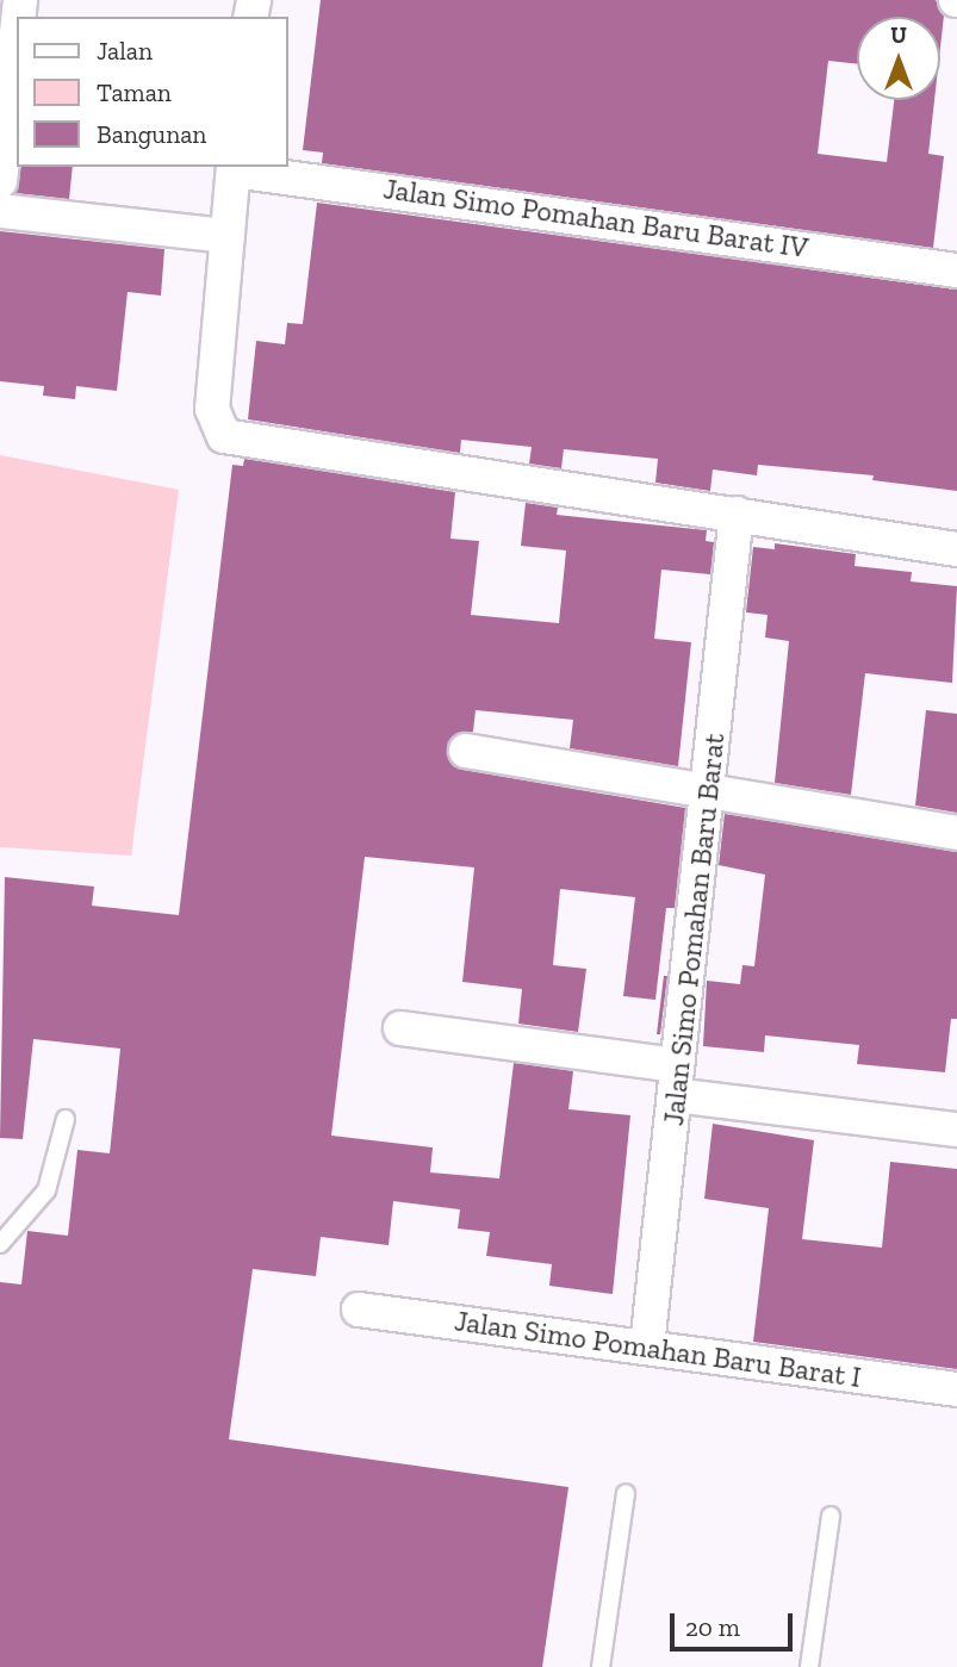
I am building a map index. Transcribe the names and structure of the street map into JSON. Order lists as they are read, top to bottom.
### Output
{
  "streets": {
    "street": ["Jalan Simo Pomahan Baru Barat IV", "Jalan Simo Pomahan Baru Barat", "Jalan Simo Pomahan Baru Barat I"]
  },
  "crossings": [
    ["Jalan Simo Pomahan Baru Barat", "Jalan Simo Pomahan Baru Barat I"]
  ],
  "legend": ["Jalan", "Taman", "Bangunan"],
  "scale_bar": "20 m",
  "north": "top"
}
